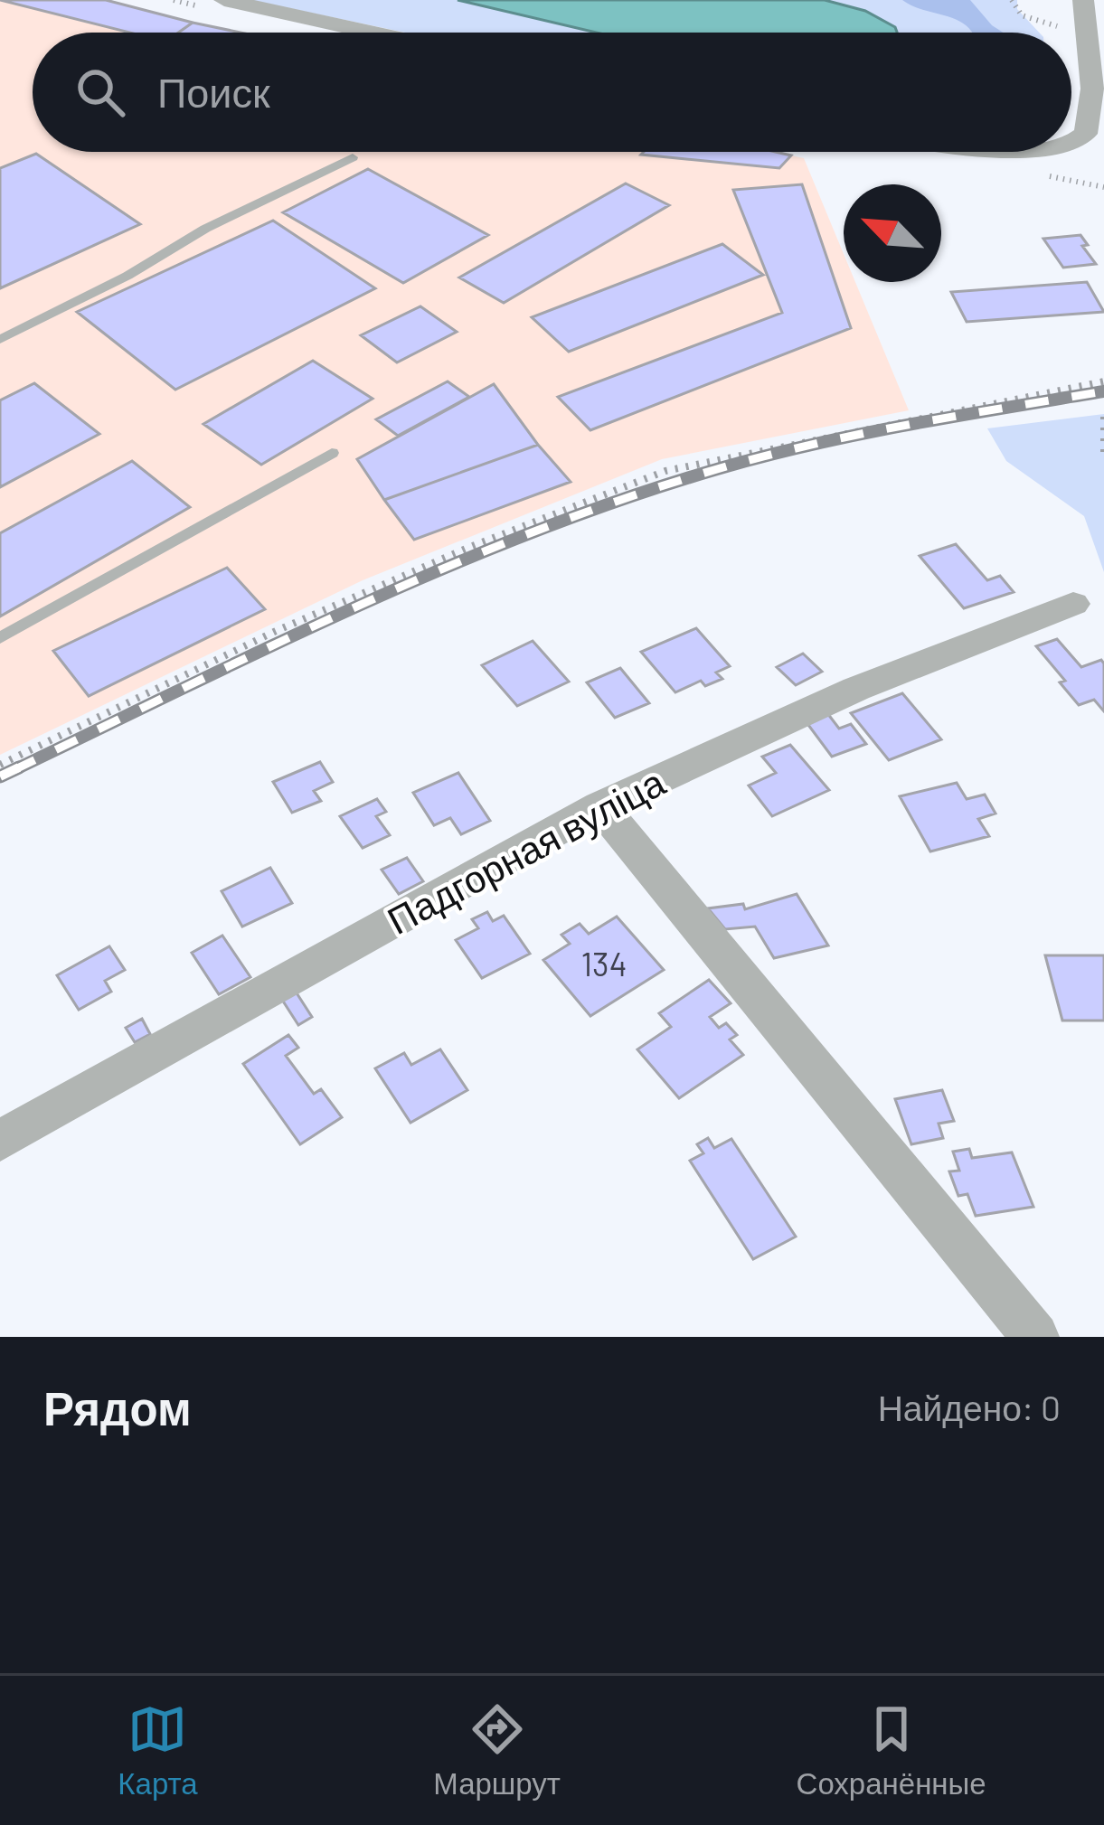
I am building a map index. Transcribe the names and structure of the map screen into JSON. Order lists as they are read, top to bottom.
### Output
{
  "streets": {
    "street": ["Падгорная вуліца"]
  },
  "house_numbers": ["134"],
  "north": "top left",
  "page": {
    "search": "Поиск",
    "heading": ["Рядом", "Найдено: 0"],
    "nav": ["Карта", "Маршрут", "Сохранённые"]
  }
}
